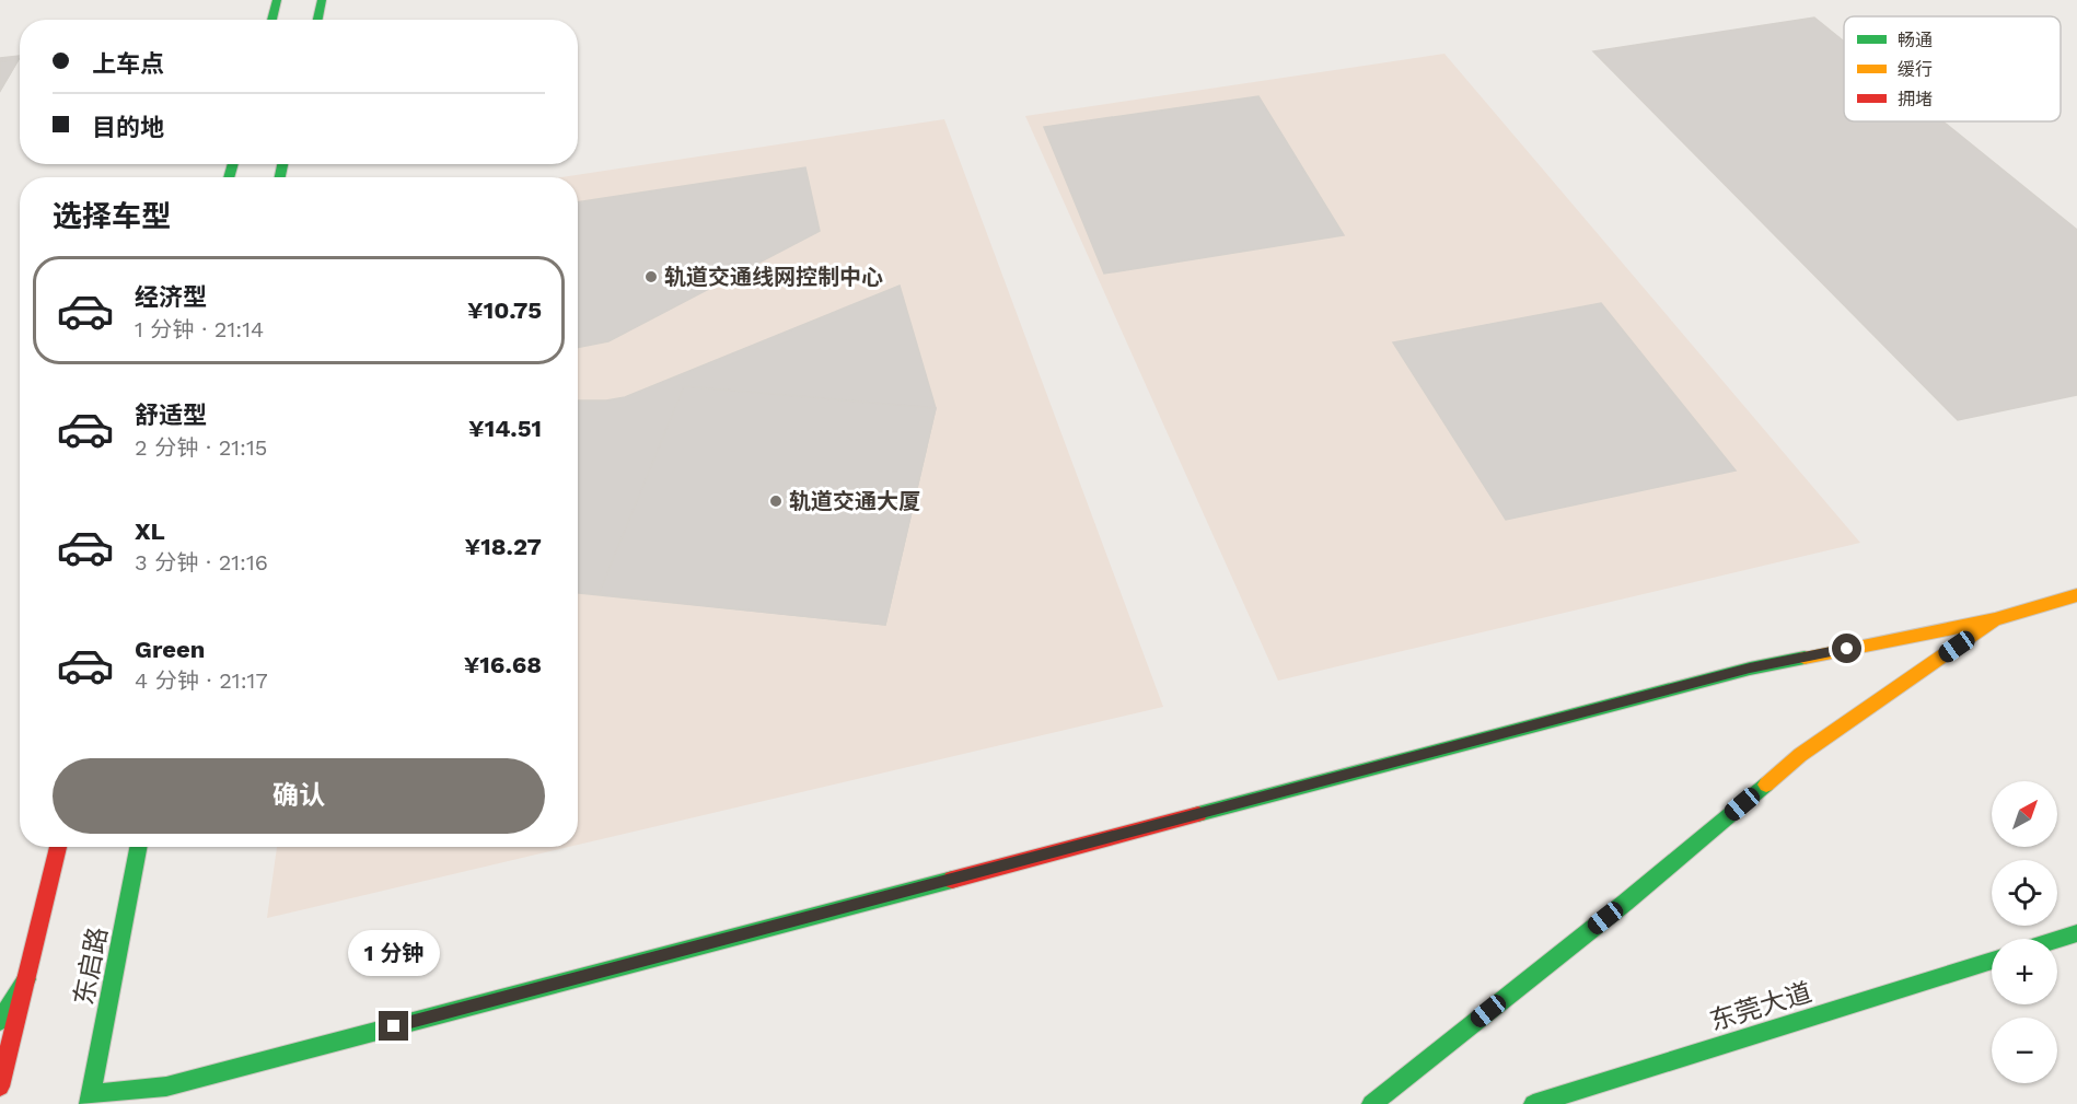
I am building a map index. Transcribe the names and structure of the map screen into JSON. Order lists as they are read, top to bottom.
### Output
{
  "streets": {
    "main road": ["东启路", "东莞大道"]
  },
  "places": ["轨道交通线网控制中心", "轨道交通大厦"],
  "legend": ["畅通", "缓行", "拥堵"],
  "north": "top right",
  "page": {
    "banner": ["上车点", "目的地"],
    "heading": "选择车型",
    "list": [
      {
        "name": "经济型",
        "note": "1 分钟 · 21:14",
        "value": "¥10.75"
      },
      {
        "name": "舒适型",
        "note": "2 分钟 · 21:15",
        "value": "¥14.51"
      },
      {
        "name": "XL",
        "note": "3 分钟 · 21:16",
        "value": "¥18.27"
      },
      {
        "name": "Green",
        "note": "4 分钟 · 21:17",
        "value": "¥16.68"
      }
    ],
    "buttons": "确认",
    "map_buttons": ["+", "−"],
    "bubble": "1 分钟"
  }
}
